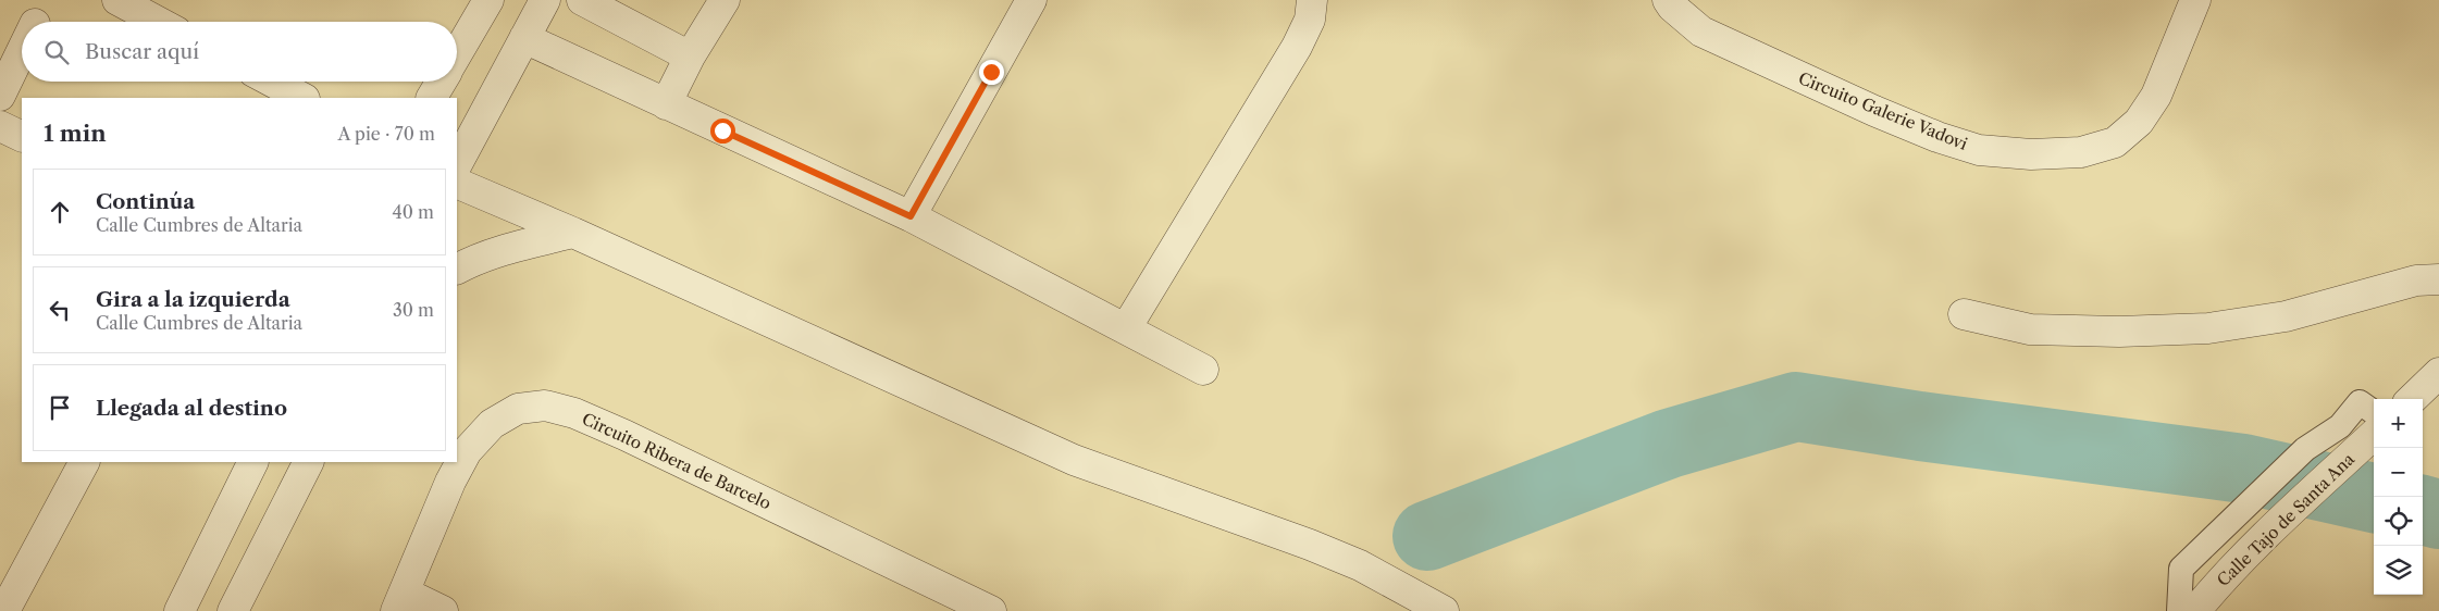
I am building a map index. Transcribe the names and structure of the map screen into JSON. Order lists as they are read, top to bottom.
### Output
{
  "streets": {
    "street": ["Circuito Galerie Vadovi", "Circuito Ribera de Barcelo", "Calle Tajo de Santa Ana"]
  },
  "page": {
    "search": "Buscar aquí",
    "heading": ["1 min", "A pie · 70 m"],
    "list": [
      ["Continúa", "Calle Cumbres de Altaria", "40 m"],
      ["Gira a la izquierda", "Calle Cumbres de Altaria", "30 m"],
      "Llegada al destino"
    ],
    "map_buttons": ["+", "−"]
  }
}
